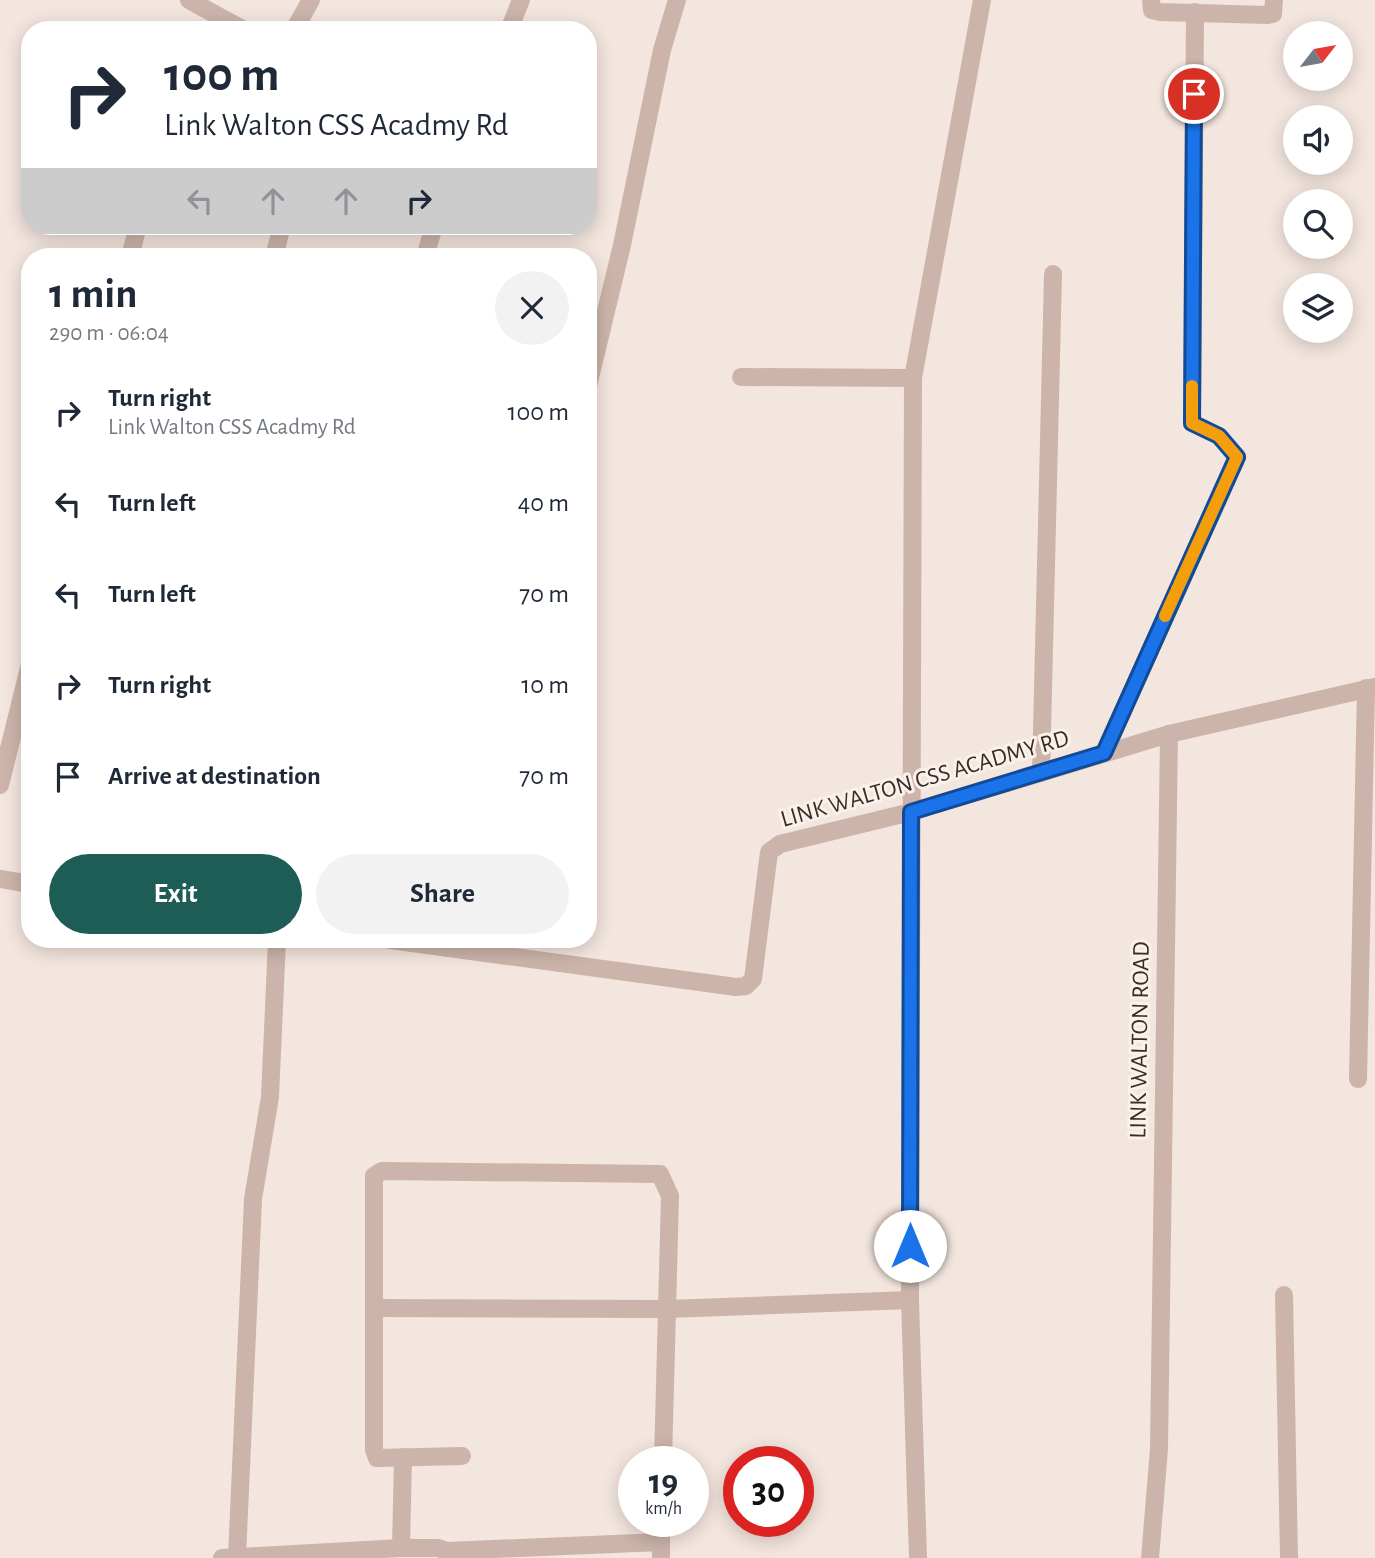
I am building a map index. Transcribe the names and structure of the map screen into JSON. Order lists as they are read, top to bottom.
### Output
{
  "streets": {
    "street": ["LINK WALTON CSS ACADMY RD", "LINK WALTON ROAD"]
  },
  "crossings": [
    ["LINK WALTON CSS ACADMY RD", "LINK WALTON ROAD"]
  ],
  "north": "top right",
  "page": {
    "turn": ["100 m", "Link Walton CSS Acadmy Rd"],
    "heading": ["1 min", "290 m · 06:04"],
    "list": [
      {
        "name": "Turn right",
        "note": "Link Walton CSS Acadmy Rd",
        "value": "100 m"
      },
      {
        "name": "Turn left",
        "value": "40 m"
      },
      {
        "name": "Turn left",
        "value": "70 m"
      },
      {
        "name": "Turn right",
        "value": "10 m"
      },
      {
        "name": "Arrive at destination",
        "value": "70 m"
      }
    ],
    "buttons": ["Exit", "Share"],
    "speed": "19 km/h",
    "limit": "30"
  }
}
